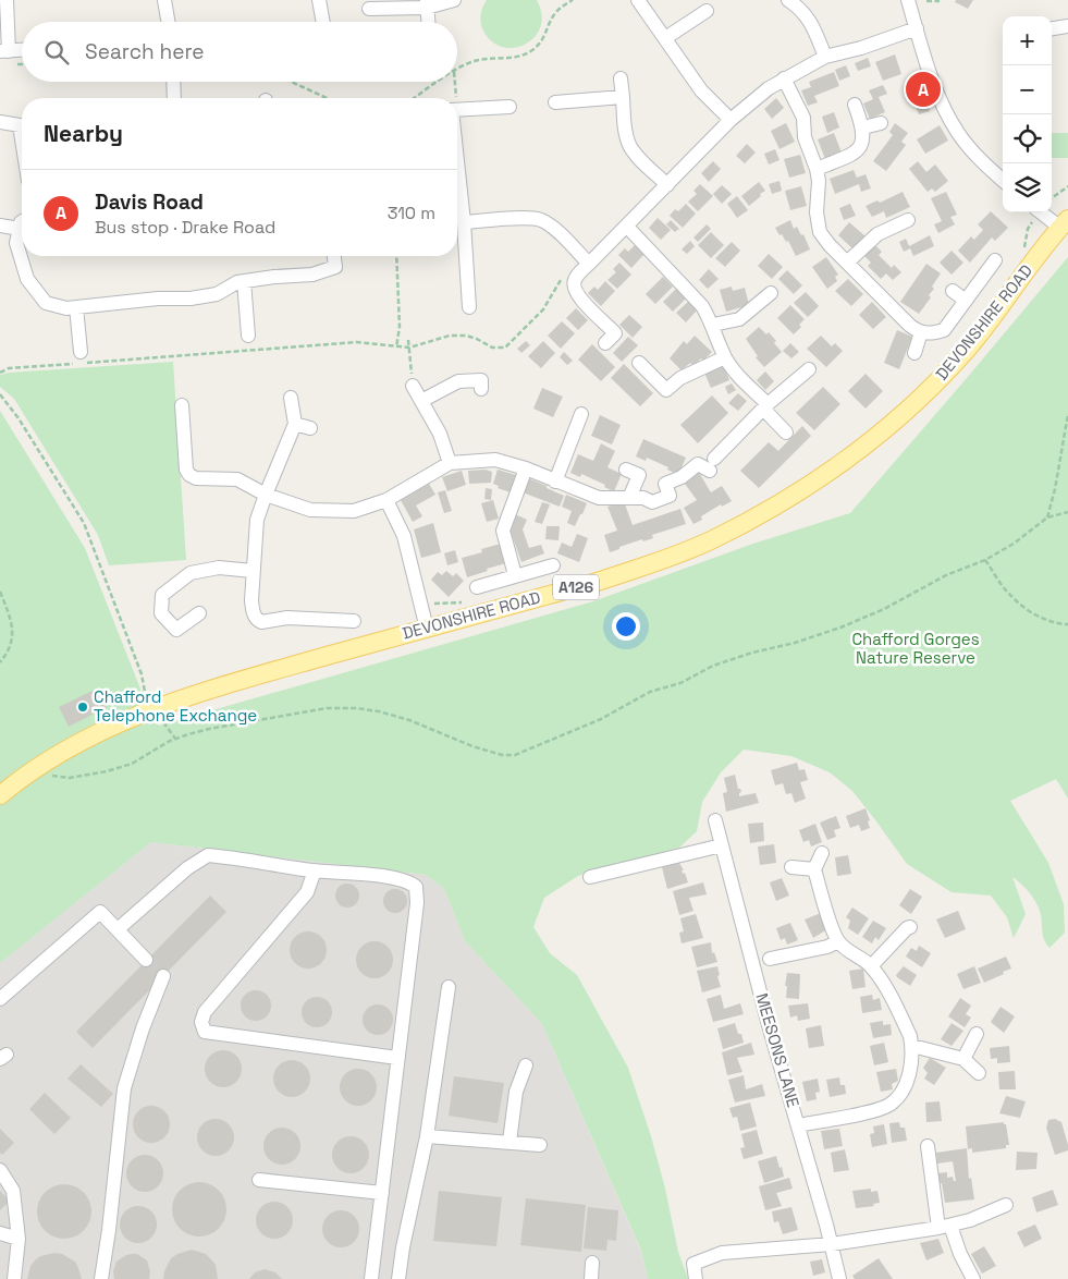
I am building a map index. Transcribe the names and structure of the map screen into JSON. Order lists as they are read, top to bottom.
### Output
{
  "streets": {
    "main road": ["DEVONSHIRE ROAD", "A126"],
    "street": ["MEESONS LANE"]
  },
  "parks": ["Chafford Gorges Nature Reserve"],
  "places": ["Chafford Telephone Exchange"],
  "page": {
    "map_buttons": ["+", "−"],
    "search": "Search here",
    "pins": "A",
    "heading": "Nearby",
    "list": [
      {
        "mark": "A",
        "name": "Davis Road",
        "note": "Bus stop · Drake Road",
        "value": "310 m"
      }
    ]
  }
}
